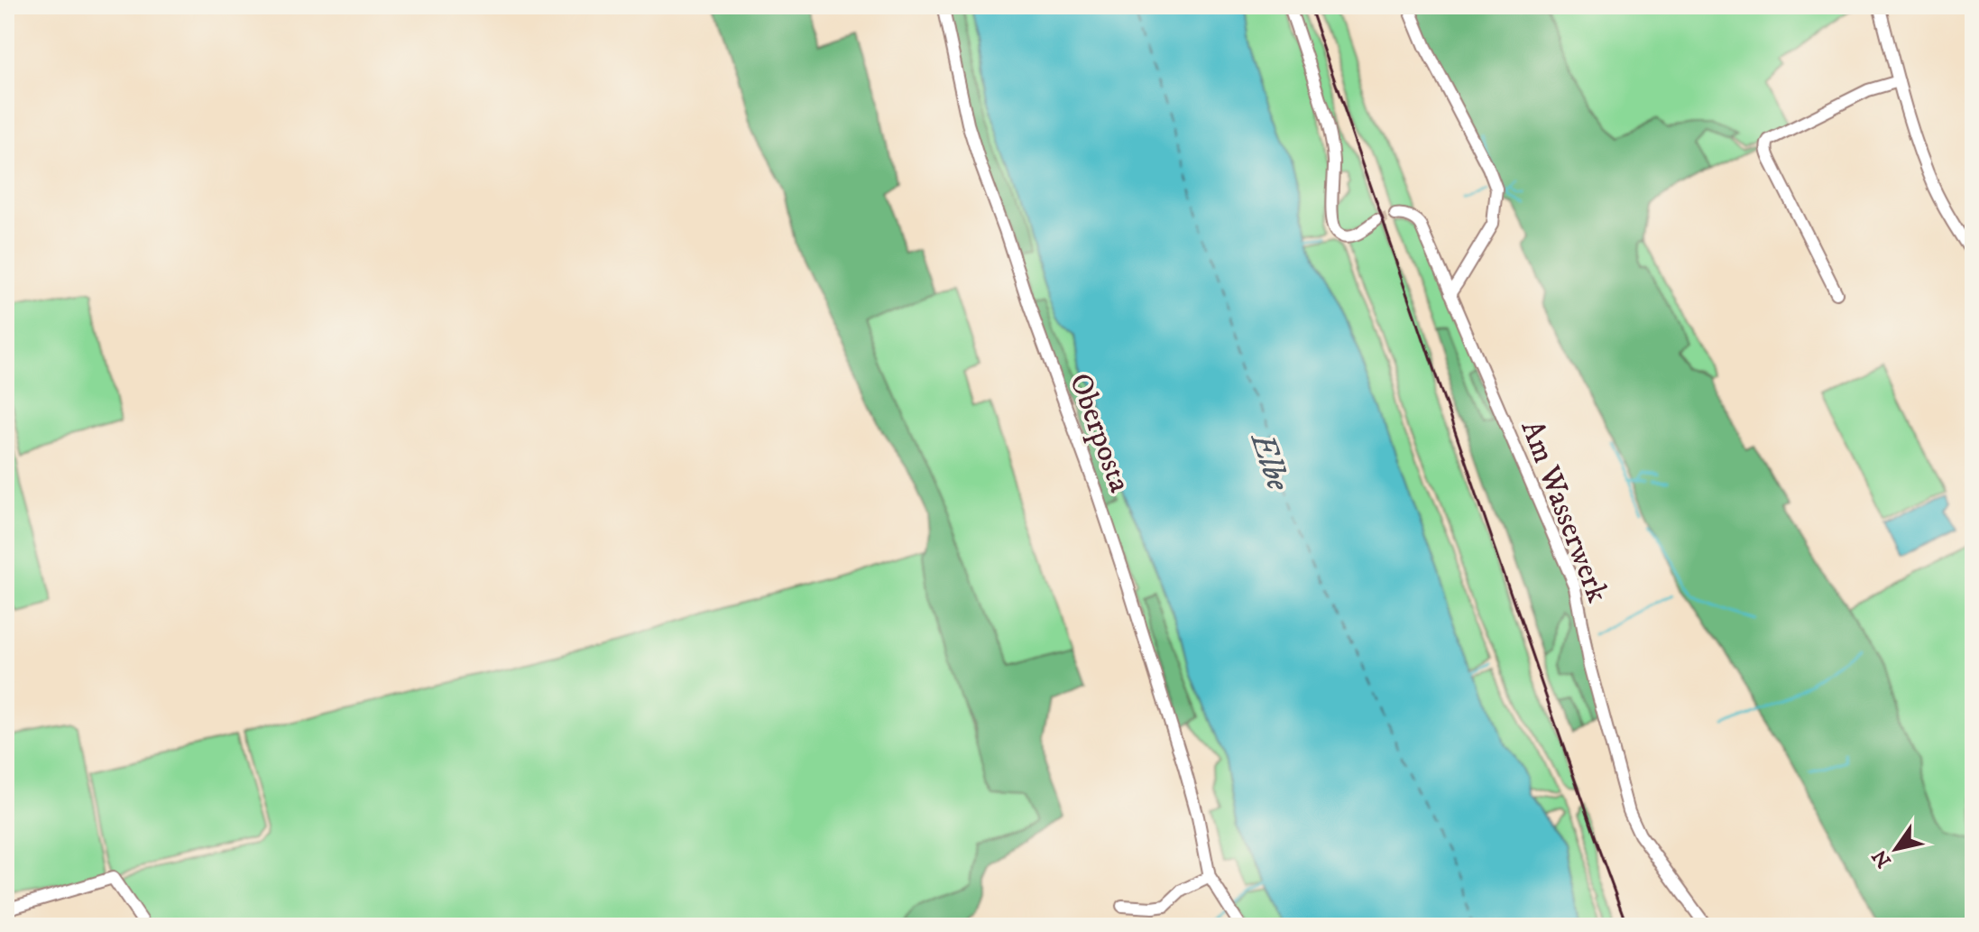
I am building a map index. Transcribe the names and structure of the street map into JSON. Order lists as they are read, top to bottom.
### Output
{
  "streets": {
    "street": ["Oberposta", "Am Wasserwerk"]
  },
  "water": ["Elbe"],
  "north": "bottom left"
}
